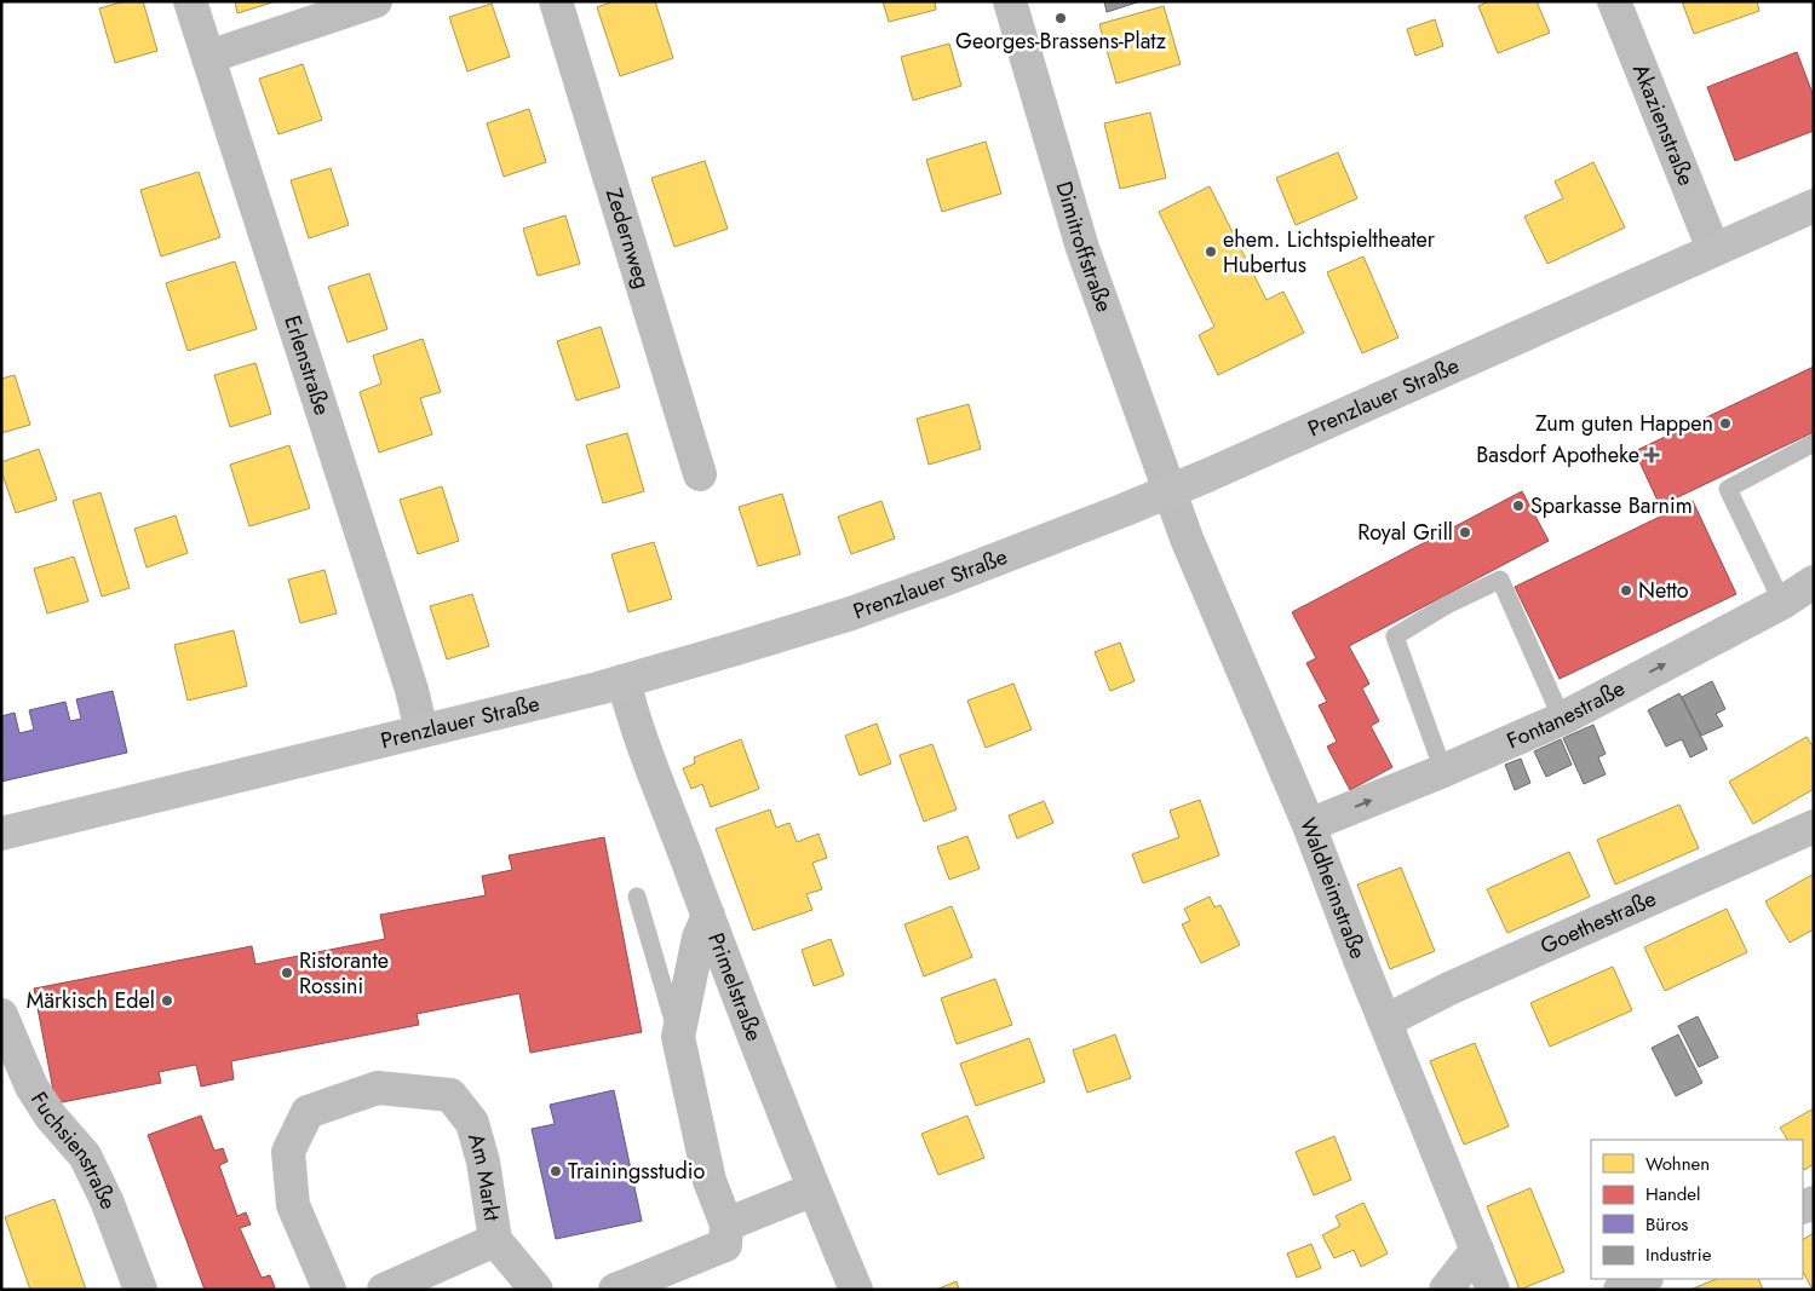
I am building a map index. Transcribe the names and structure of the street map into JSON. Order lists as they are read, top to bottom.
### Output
{
  "streets": {
    "main road": ["Prenzlauer Straße"],
    "street": [
      "Akazienstraße",
      "Zedernweg",
      "Dimitroffstraße",
      "Erlenstraße",
      "Fontanestraße",
      "Waldheimstraße",
      "Goethestraße",
      "Primelstraße",
      "Fuchsienstraße",
      "Am Markt"
    ]
  },
  "crossings": [
    ["Akazienstraße", "Prenzlauer Straße"],
    ["Dimitroffstraße", "Prenzlauer Straße"],
    ["Dimitroffstraße", "Waldheimstraße"],
    ["Erlenstraße", "Prenzlauer Straße"],
    ["Prenzlauer Straße", "Waldheimstraße"],
    ["Prenzlauer Straße", "Primelstraße"],
    ["Fontanestraße", "Waldheimstraße"],
    ["Waldheimstraße", "Goethestraße"]
  ],
  "one_way": ["Fontanestraße"],
  "places": {
    "other": [
      "Georges-Brassens-Platz",
      "ehem. Lichtspieltheater Hubertus",
      "Zum guten Happen",
      "Sparkasse Barnim",
      "Royal Grill",
      "Netto",
      "Ristorante Rossini",
      "Märkisch Edel",
      "Trainingsstudio"
    ],
    "health": ["Basdorf Apotheke"]
  },
  "legend": [
    "Wohnen",
    "Handel",
    "Büros",
    "Industrie"
  ]
}
